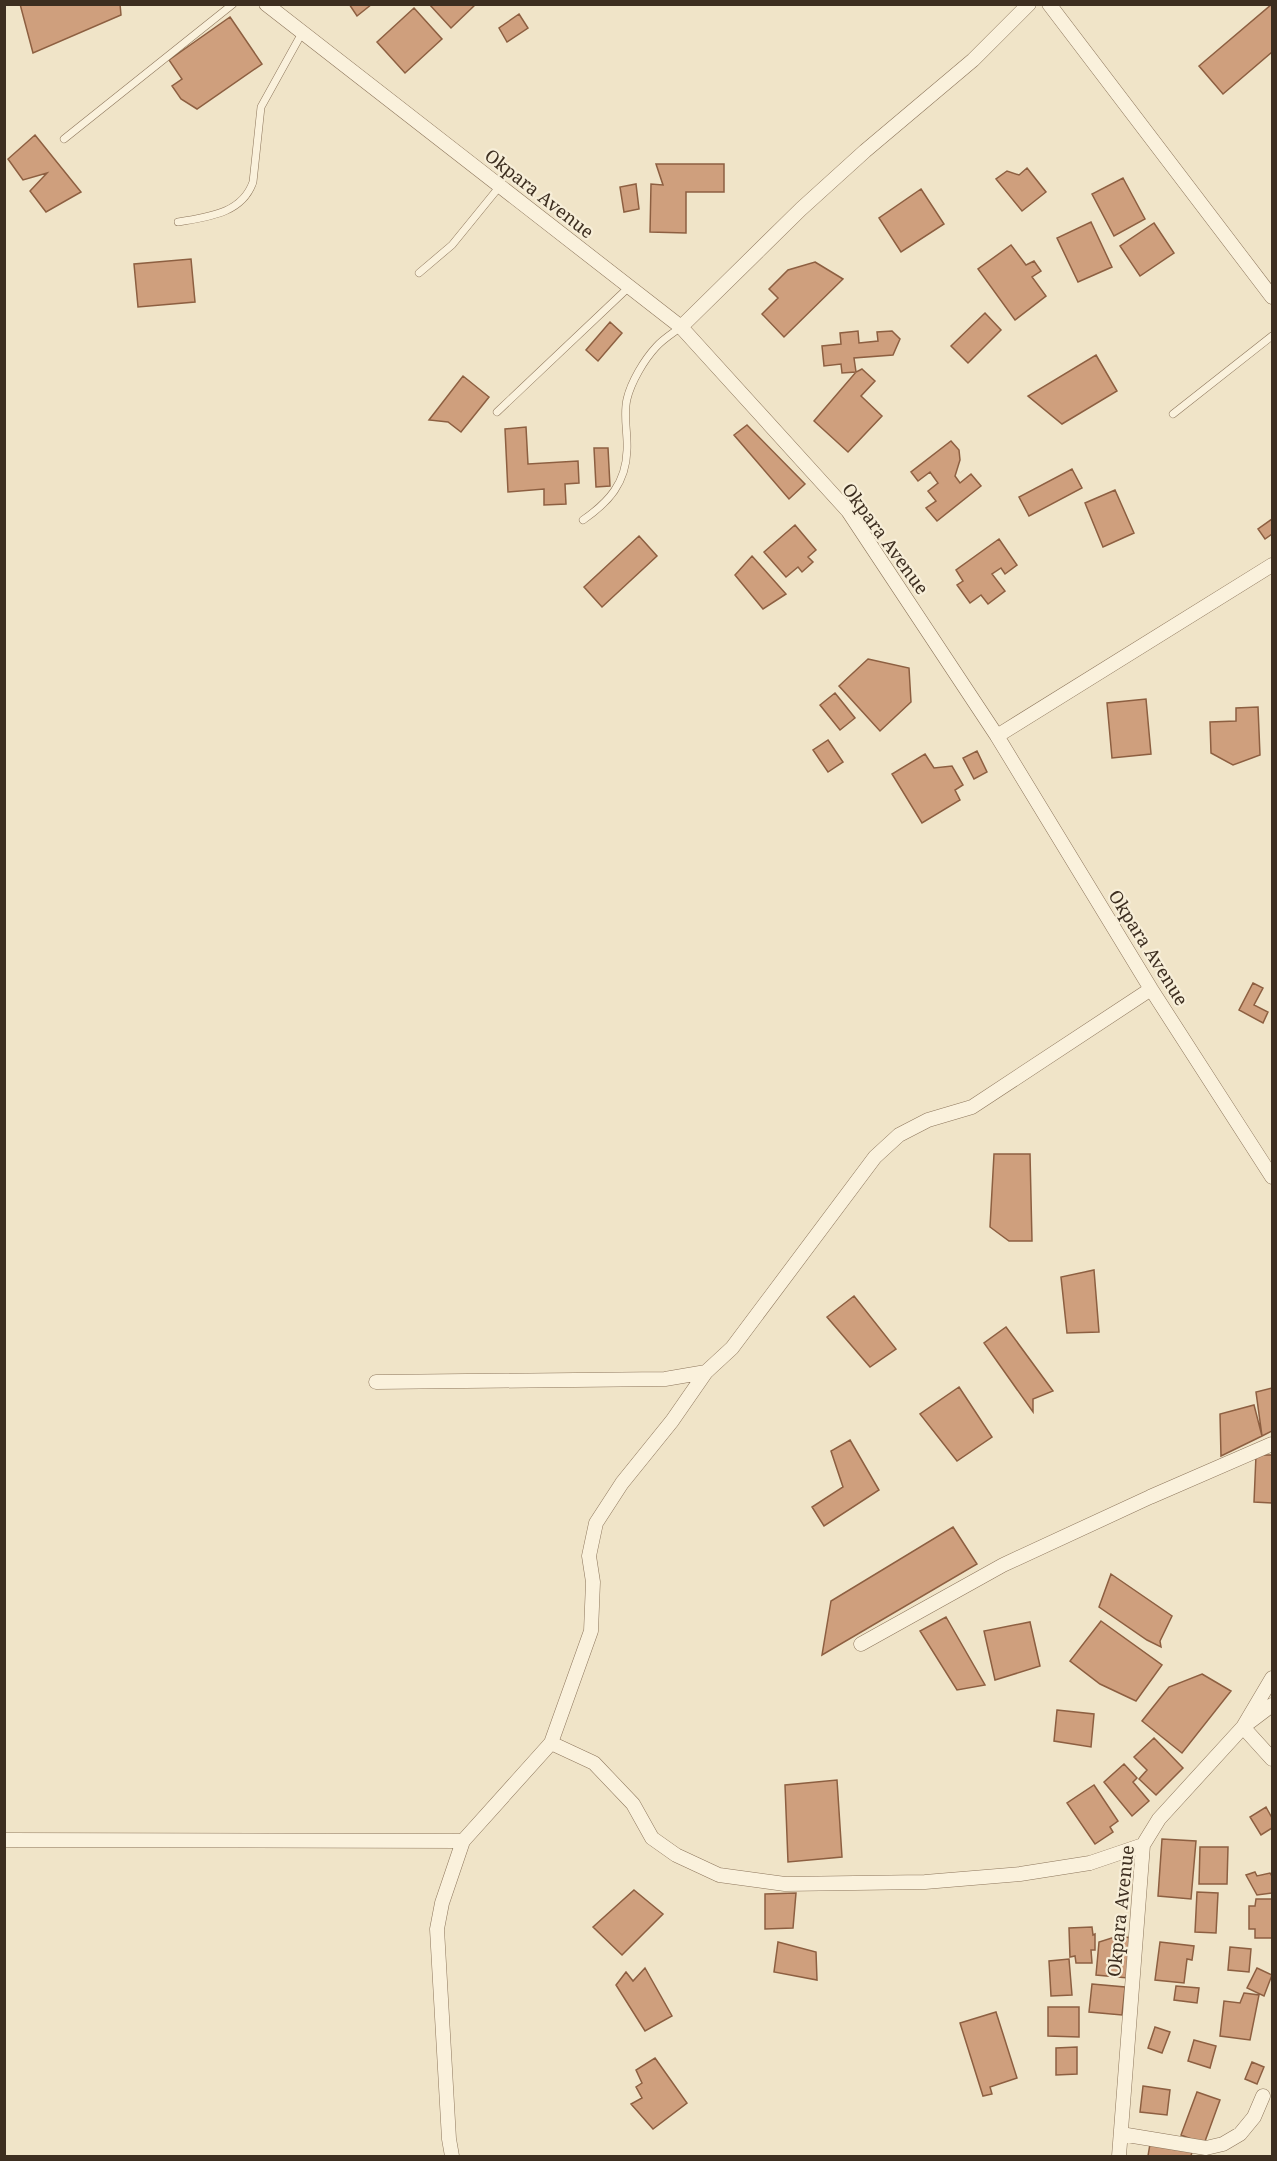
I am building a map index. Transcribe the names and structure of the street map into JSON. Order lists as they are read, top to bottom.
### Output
{
  "streets": {
    "street": ["Okpara Avenue"]
  }
}
